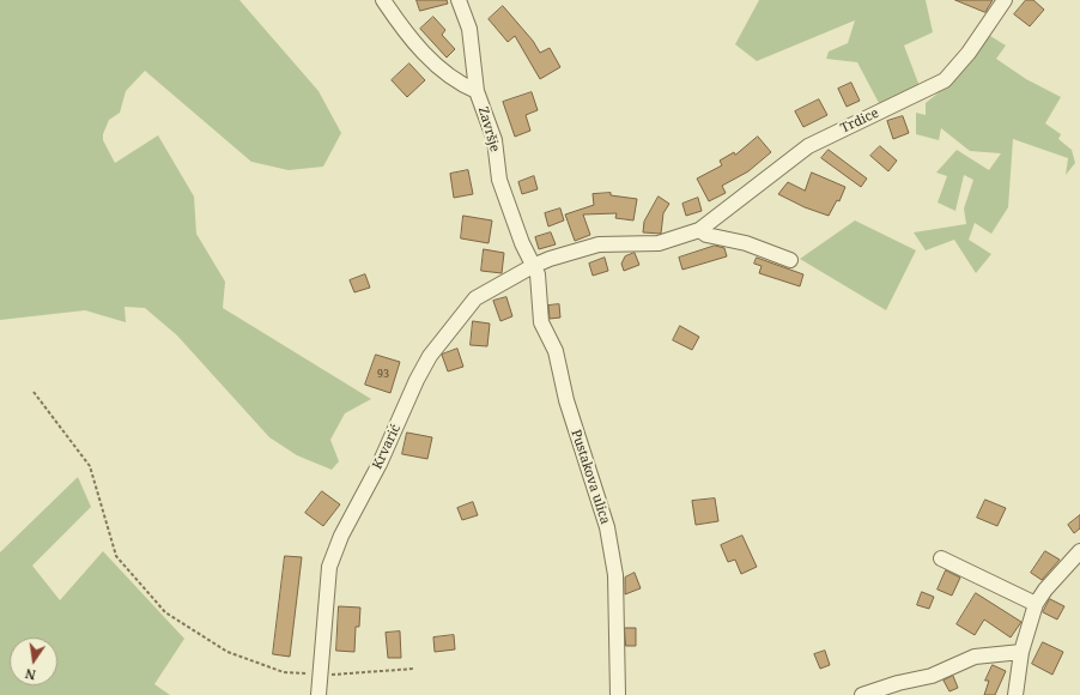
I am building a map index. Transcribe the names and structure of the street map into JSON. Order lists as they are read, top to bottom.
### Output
{
  "streets": {
    "street": [
      "Trdice",
      "Završje",
      "Krvarić",
      "Pustakova ulica"
    ]
  },
  "crossings": [
    ["Trdice", "Završje"],
    ["Trdice", "Krvarić"],
    ["Trdice", "Pustakova ulica"],
    ["Završje", "Krvarić"],
    ["Završje", "Pustakova ulica"],
    ["Krvarić", "Pustakova ulica"]
  ],
  "house_numbers": ["93"],
  "north": "bottom"
}
